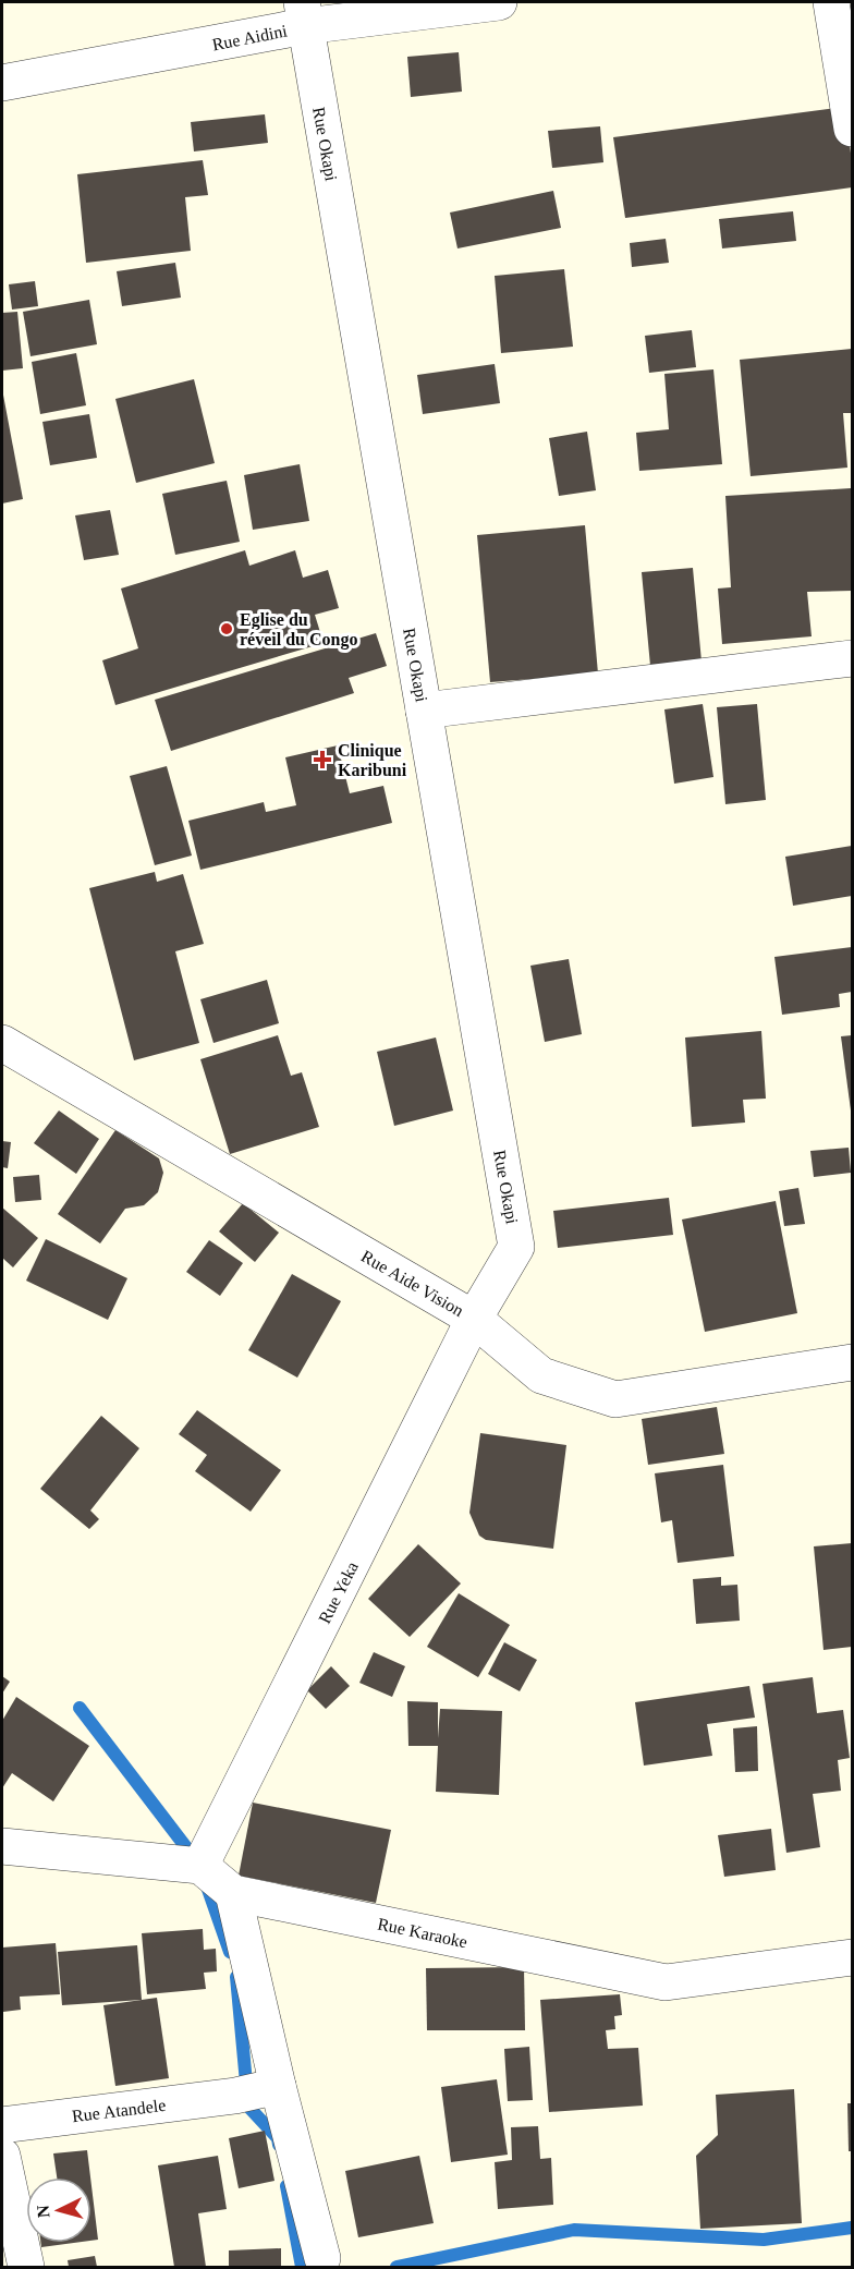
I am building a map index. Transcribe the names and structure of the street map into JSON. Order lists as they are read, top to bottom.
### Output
{
  "streets": {
    "street": [
      "Rue Aidini",
      "Rue Okapi",
      "Rue Aide Vision",
      "Rue Yeka",
      "Rue Karaoke",
      "Rue Atandele"
    ]
  },
  "crossings": [
    ["Rue Aidini", "Rue Okapi"],
    ["Rue Okapi", "Rue Aide Vision"],
    ["Rue Okapi", "Rue Yeka"],
    ["Rue Aide Vision", "Rue Yeka"],
    ["Rue Yeka", "Rue Karaoke"]
  ],
  "places": {
    "other": ["Eglise du réveil du Congo"],
    "health": ["Clinique Karibuni"]
  },
  "north": "left"
}
